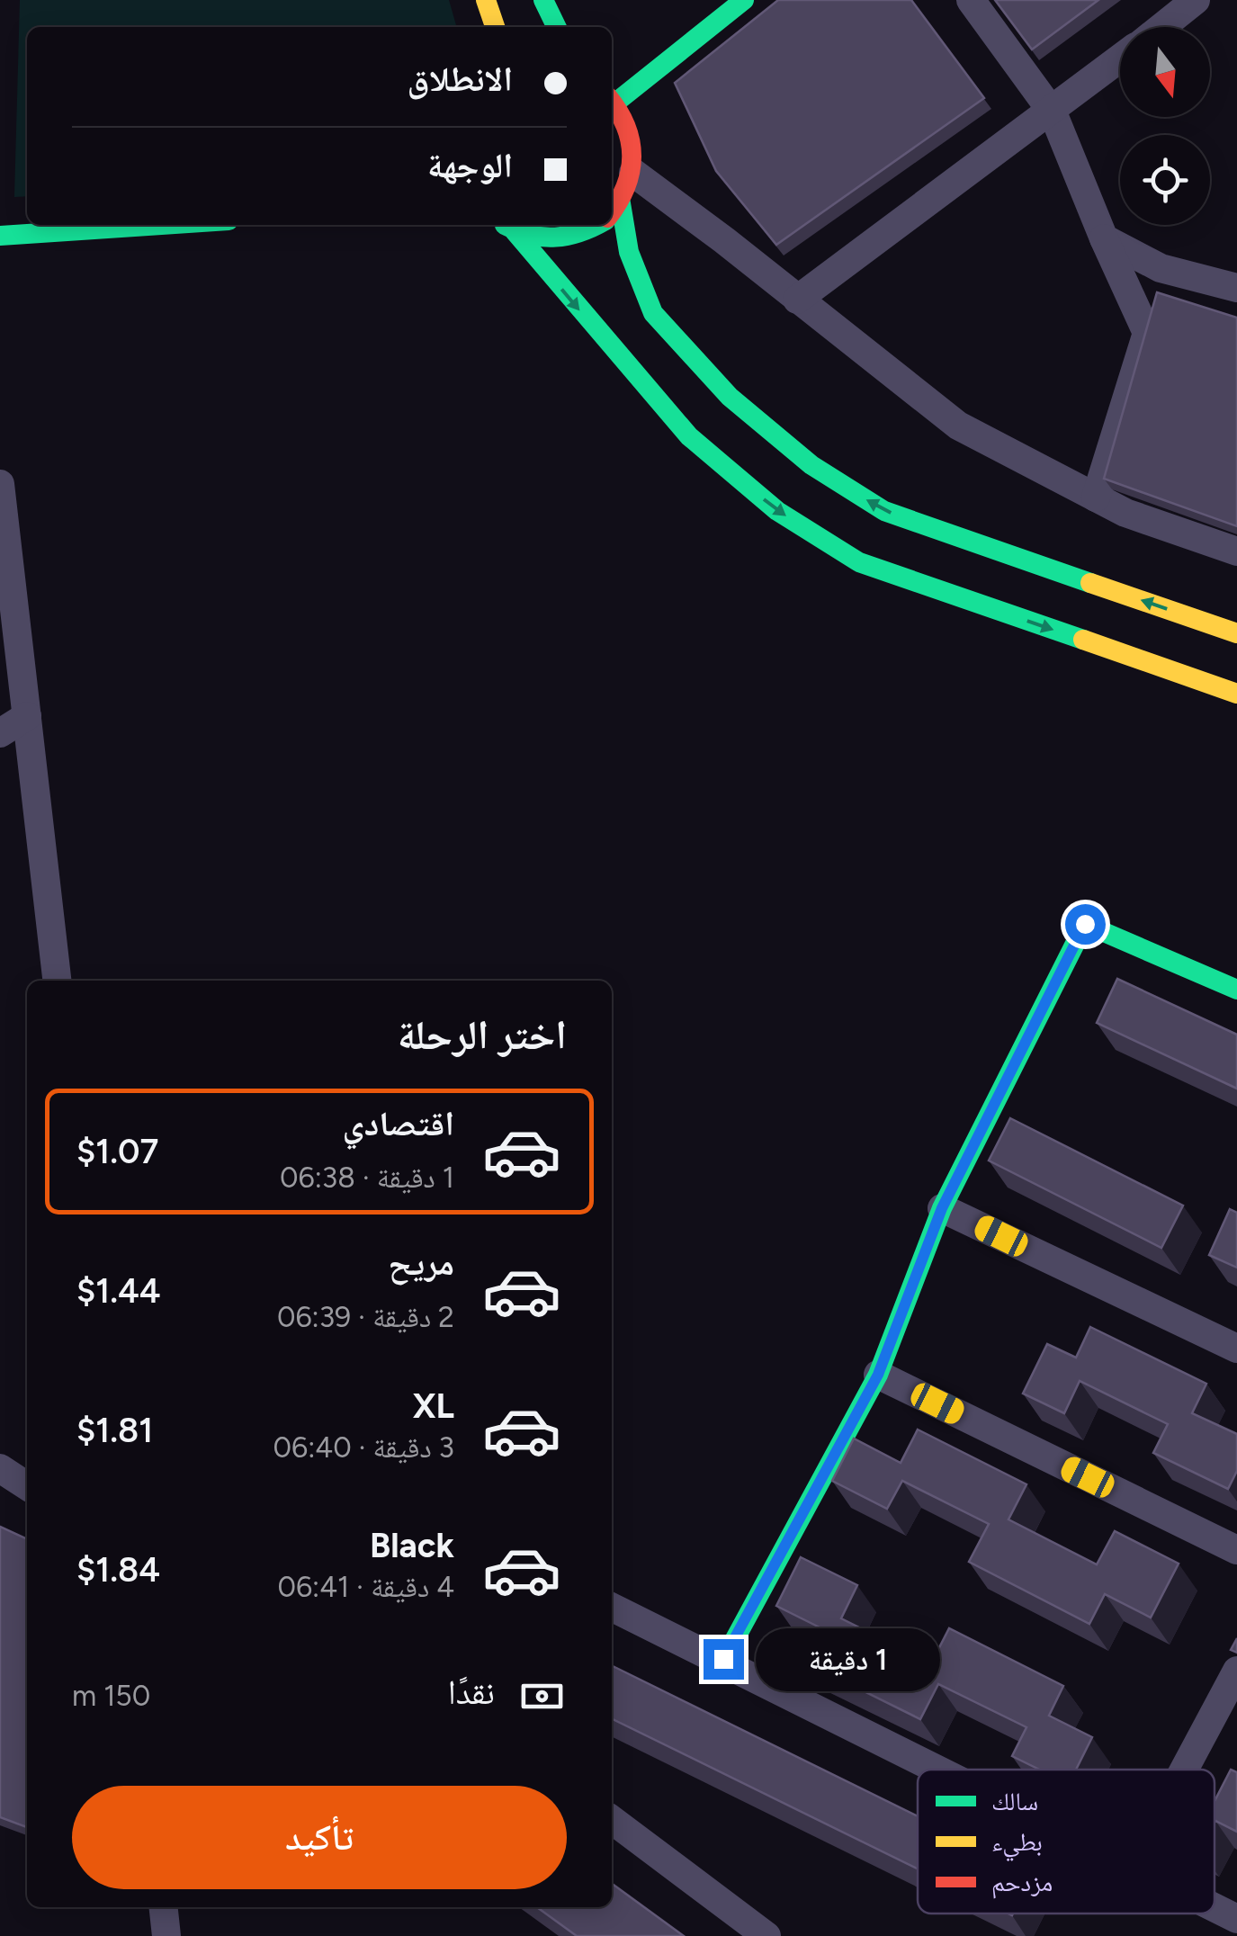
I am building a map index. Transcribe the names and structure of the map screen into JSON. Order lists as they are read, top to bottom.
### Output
{
  "legend": ["سالك", "بطيء", "مزدحم"],
  "north": "bottom",
  "page": {
    "banner": ["الانطلاق", "الوجهة"],
    "heading": "اختر الرحلة",
    "list": [
      {
        "name": "اقتصادي",
        "note": "1 دقيقة · 06:38",
        "value": "$1.07"
      },
      {
        "name": "مريح",
        "note": "2 دقيقة · 06:39",
        "value": "$1.44"
      },
      {
        "name": "XL",
        "note": "3 دقيقة · 06:40",
        "value": "$1.81"
      },
      {
        "name": "Black",
        "note": "4 دقيقة · 06:41",
        "value": "$1.84"
      }
    ],
    "bubble": "1 دقيقة",
    "pay": ["نقدًا", "150 m"],
    "buttons": "تأكيد"
  }
}
